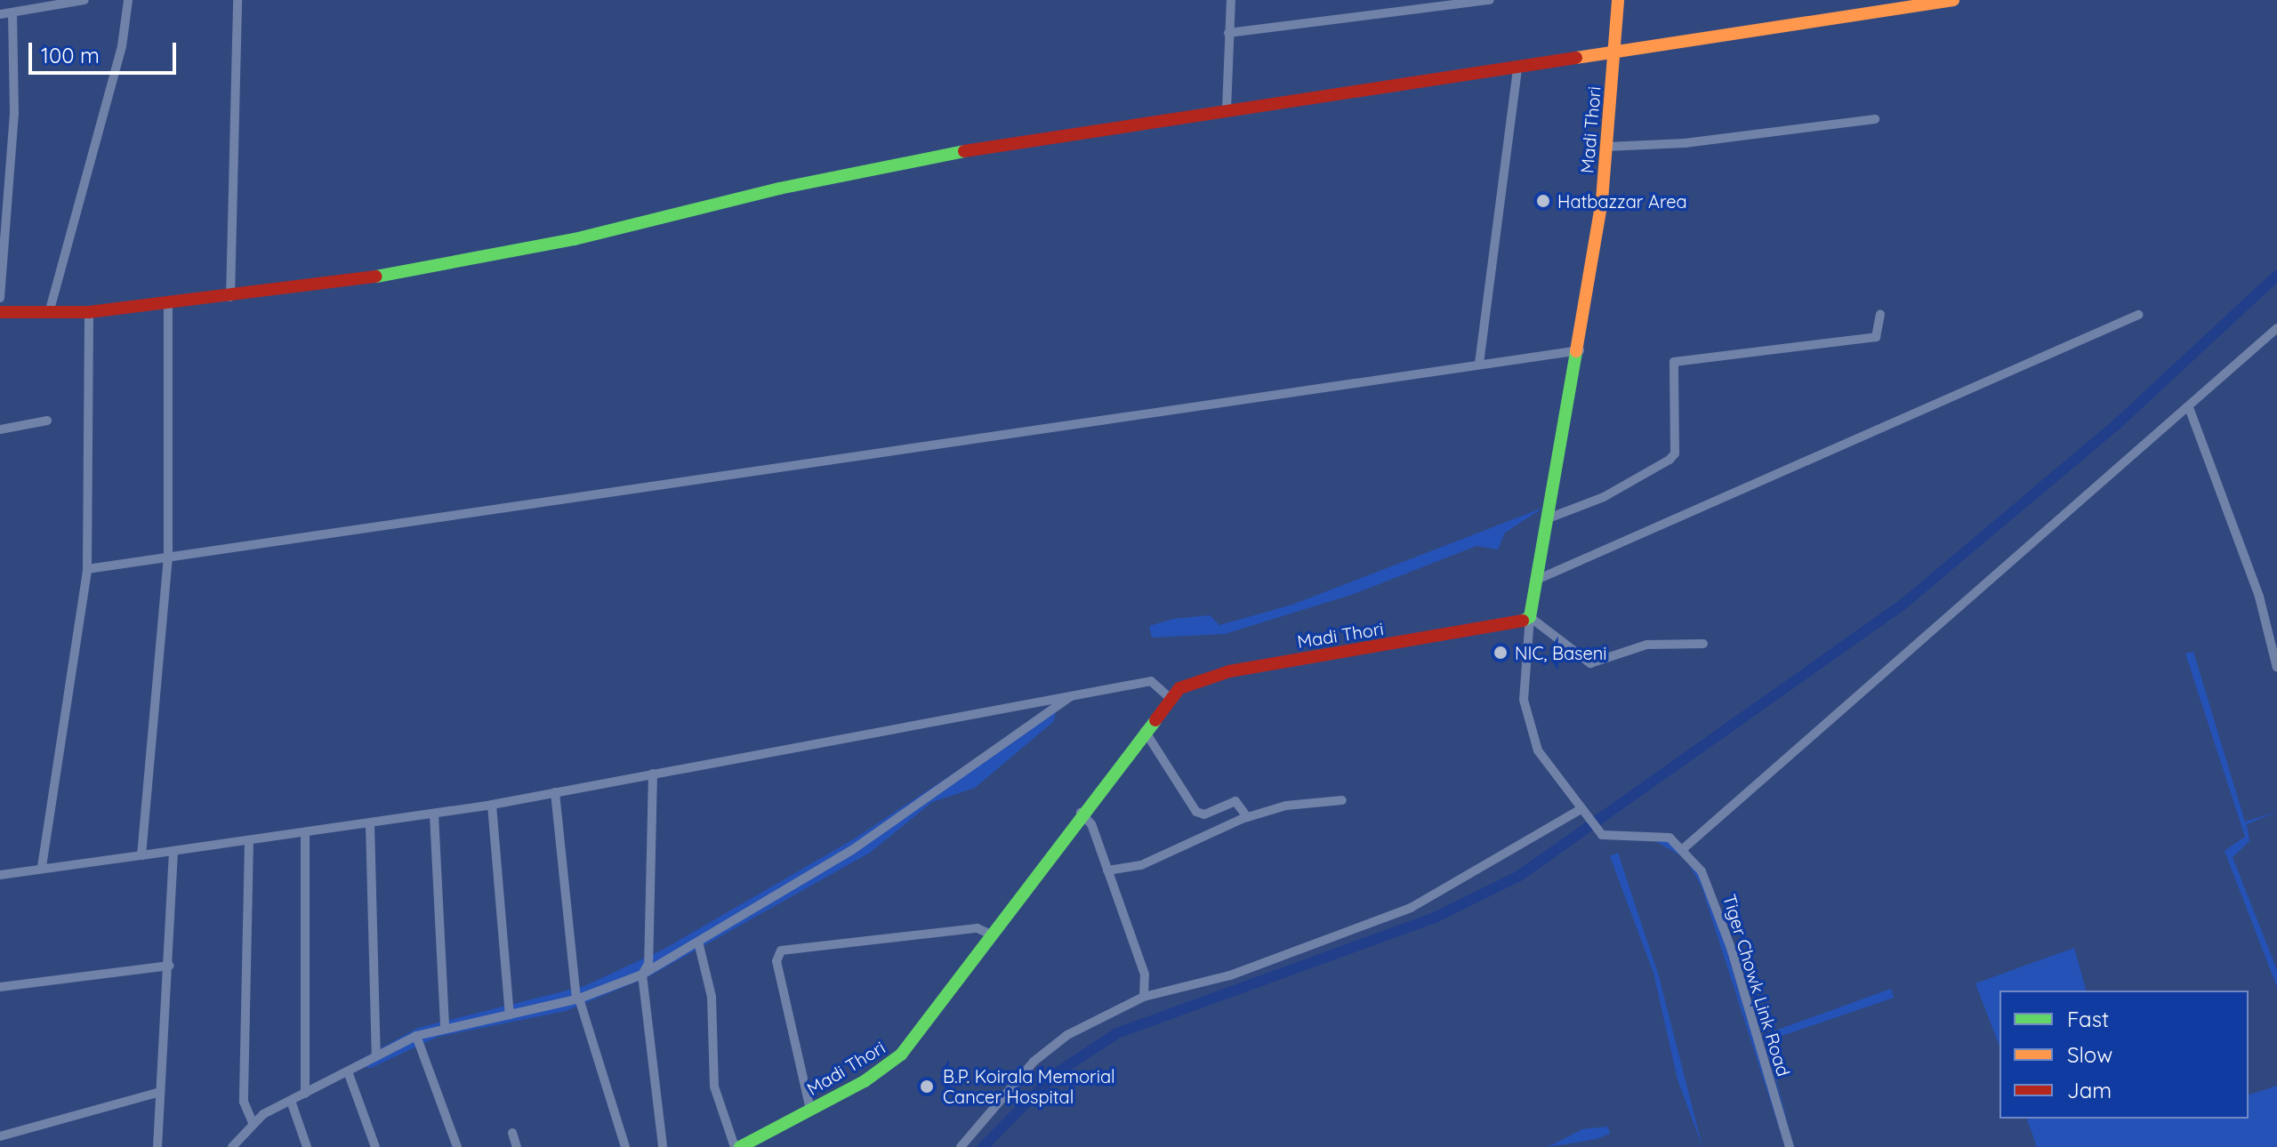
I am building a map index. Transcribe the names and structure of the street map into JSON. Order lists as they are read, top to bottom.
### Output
{
  "streets": {
    "street": ["Madi Thori", "Tiger Chowk Link Road"]
  },
  "places": ["Hatbazzar Area", "NIC, Baseni", "B.P. Koirala Memorial Cancer Hospital"],
  "legend": ["Fast", "Slow", "Jam"],
  "scale_bar": "100 m"
}
